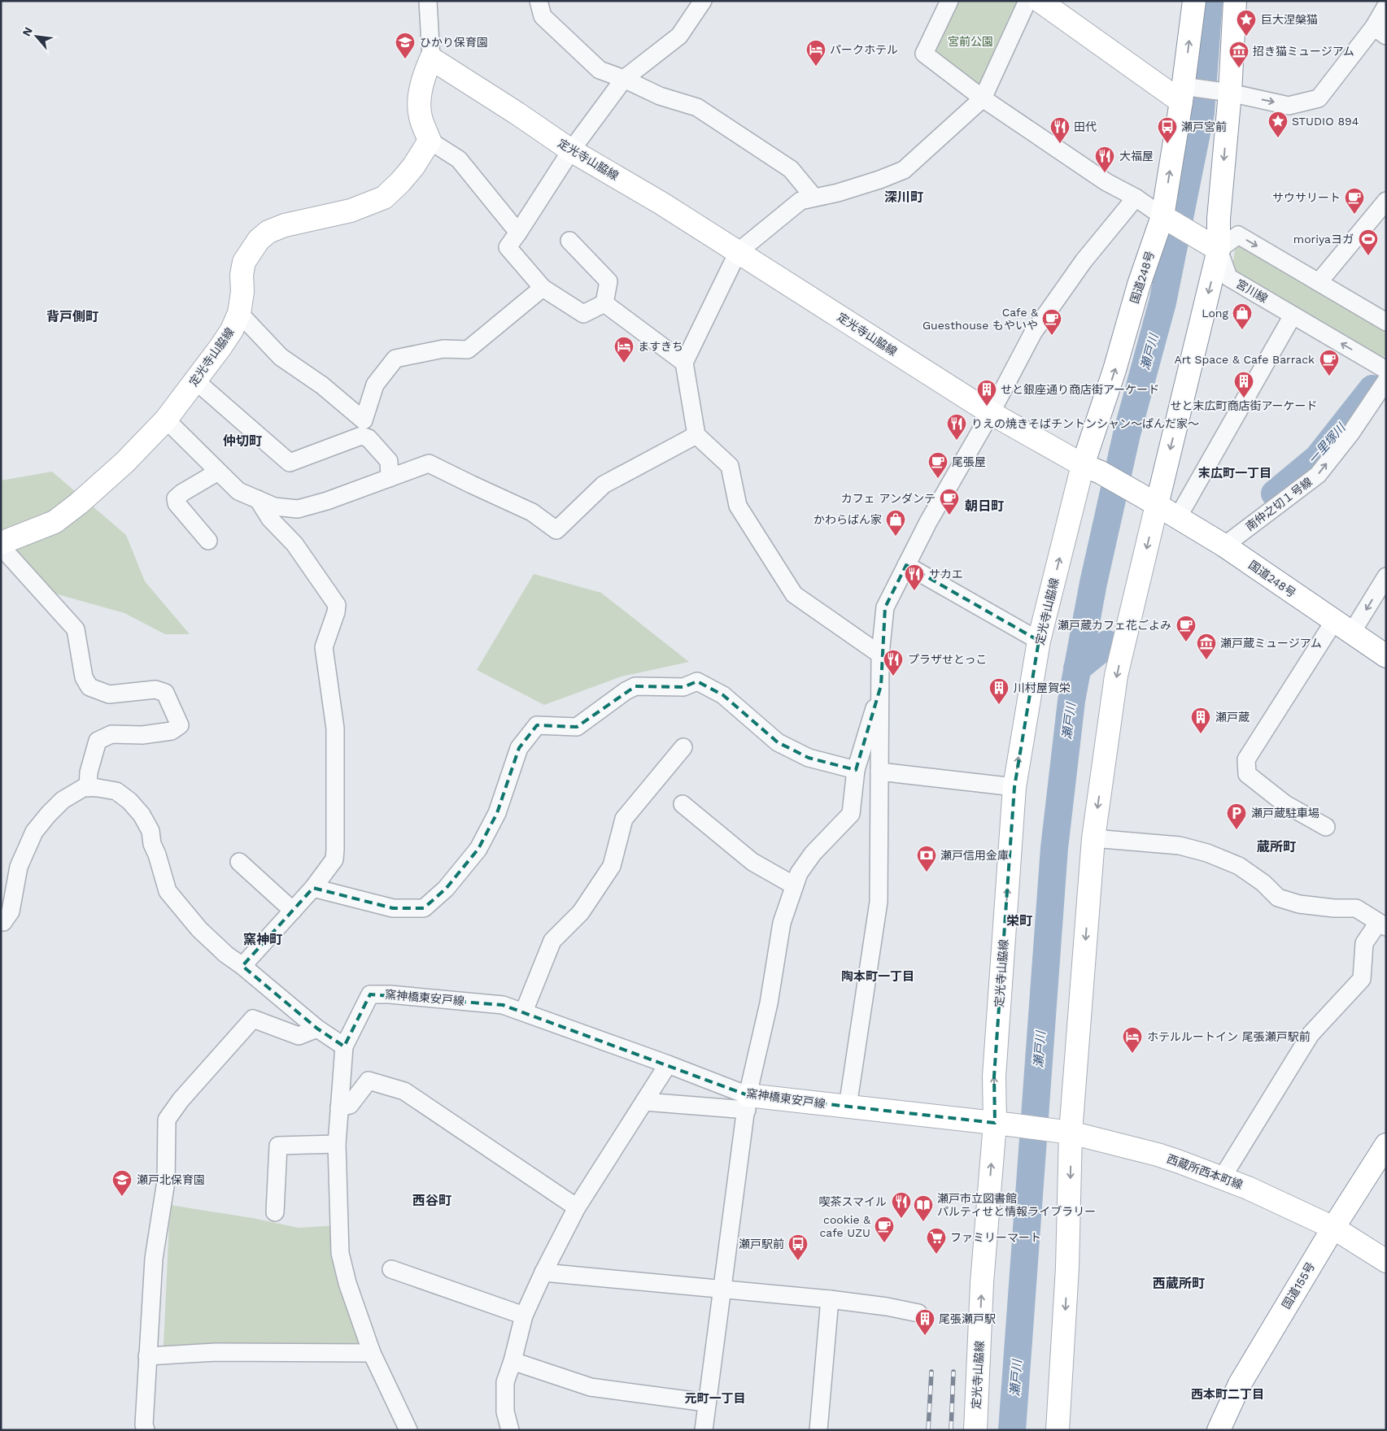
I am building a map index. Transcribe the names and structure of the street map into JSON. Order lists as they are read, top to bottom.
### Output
{
  "streets": {
    "main road": [
      "定光寺山脇線",
      "国道248号",
      "窯神橋東安戸線",
      "西蔵所西本町線",
      "国道155号"
    ],
    "street": ["宮川線", "南仲之切１号線"]
  },
  "crossings": [
    ["定光寺山脇線", "国道248号"],
    ["定光寺山脇線", "窯神橋東安戸線"],
    ["国道248号", "南仲之切１号線"],
    ["窯神橋東安戸線", "西蔵所西本町線"],
    ["西蔵所西本町線", "国道155号"]
  ],
  "districts": [
    "深川町",
    "背戸側町",
    "仲切町",
    "末広町一丁目",
    "朝日町",
    "蔵所町",
    "栄町",
    "窯神町",
    "陶本町一丁目",
    "西谷町",
    "西蔵所町",
    "西本町二丁目",
    "元町一丁目"
  ],
  "water": ["瀬戸川", "一里塚川"],
  "parks": ["宮前公園"],
  "places": {
    "place": ["巨大涅槃猫", "STUDIO 894"],
    "school or university": ["ひかり保育園", "瀬戸北保育園"],
    "hotel": ["パークホテル", "ますきち", "ホテルルートイン 尾張瀬戸駅前"],
    "museum": ["招き猫ミュージアム", "瀬戸蔵ミュージアム"],
    "restaurant": [
      "田代",
      "大福屋",
      "りえの焼きそばチントンシャン～ぱんだ家～",
      "サカエ",
      "プラザせとっこ",
      "喫茶スマイル"
    ],
    "bus stop": ["瀬戸宮前", "瀬戸駅前"],
    "cafe": [
      "サウサリート",
      "Cafe & Guesthouse もやいや",
      "Art Space & Cafe Barrack",
      "尾張屋",
      "カフェ アンダンテ",
      "瀬戸蔵カフェ花ごよみ",
      "cookie & cafe UZU"
    ],
    "sports": ["moriyaヨガ"],
    "shop": ["Long", "かわらばん家"],
    "building": [
      "せと末広町商店街アーケード",
      "せと銀座通り商店街アーケード",
      "川村屋賀栄",
      "瀬戸蔵",
      "尾張瀬戸駅"
    ],
    "parking": ["瀬戸蔵駐車場"],
    "bank": ["瀬戸信用金庫"],
    "library": ["瀬戸市立図書館 パルティせと情報ライブラリー"],
    "supermarket": ["ファミリーマート"]
  },
  "north": "top left"
}
